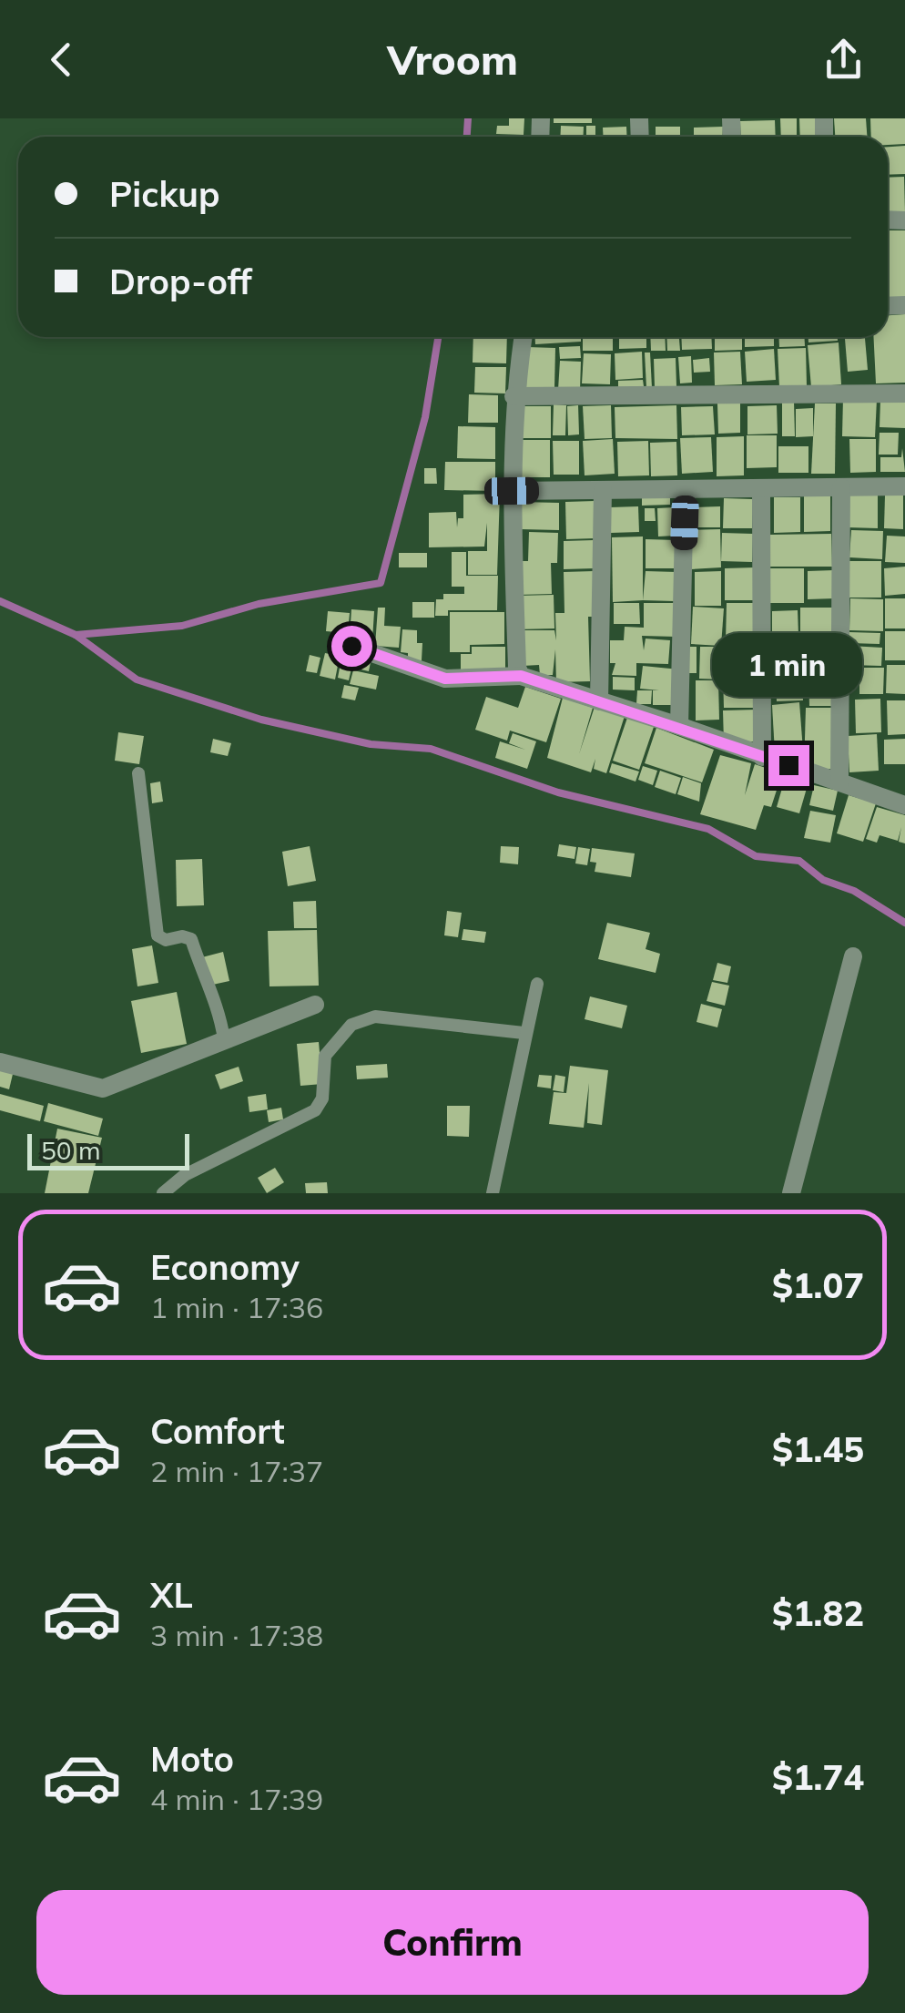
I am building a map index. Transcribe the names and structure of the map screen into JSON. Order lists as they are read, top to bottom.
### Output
{
  "scale_bar": "50 m",
  "page": {
    "header": "Vroom",
    "banner": ["Pickup", "Drop-off"],
    "bubble": "1 min",
    "scale": "50 m",
    "list": [
      {
        "name": "Economy",
        "note": "1 min · 17:36",
        "value": "$1.07"
      },
      {
        "name": "Comfort",
        "note": "2 min · 17:37",
        "value": "$1.45"
      },
      {
        "name": "XL",
        "note": "3 min · 17:38",
        "value": "$1.82"
      },
      {
        "name": "Moto",
        "note": "4 min · 17:39",
        "value": "$1.74"
      }
    ],
    "buttons": "Confirm"
  }
}
